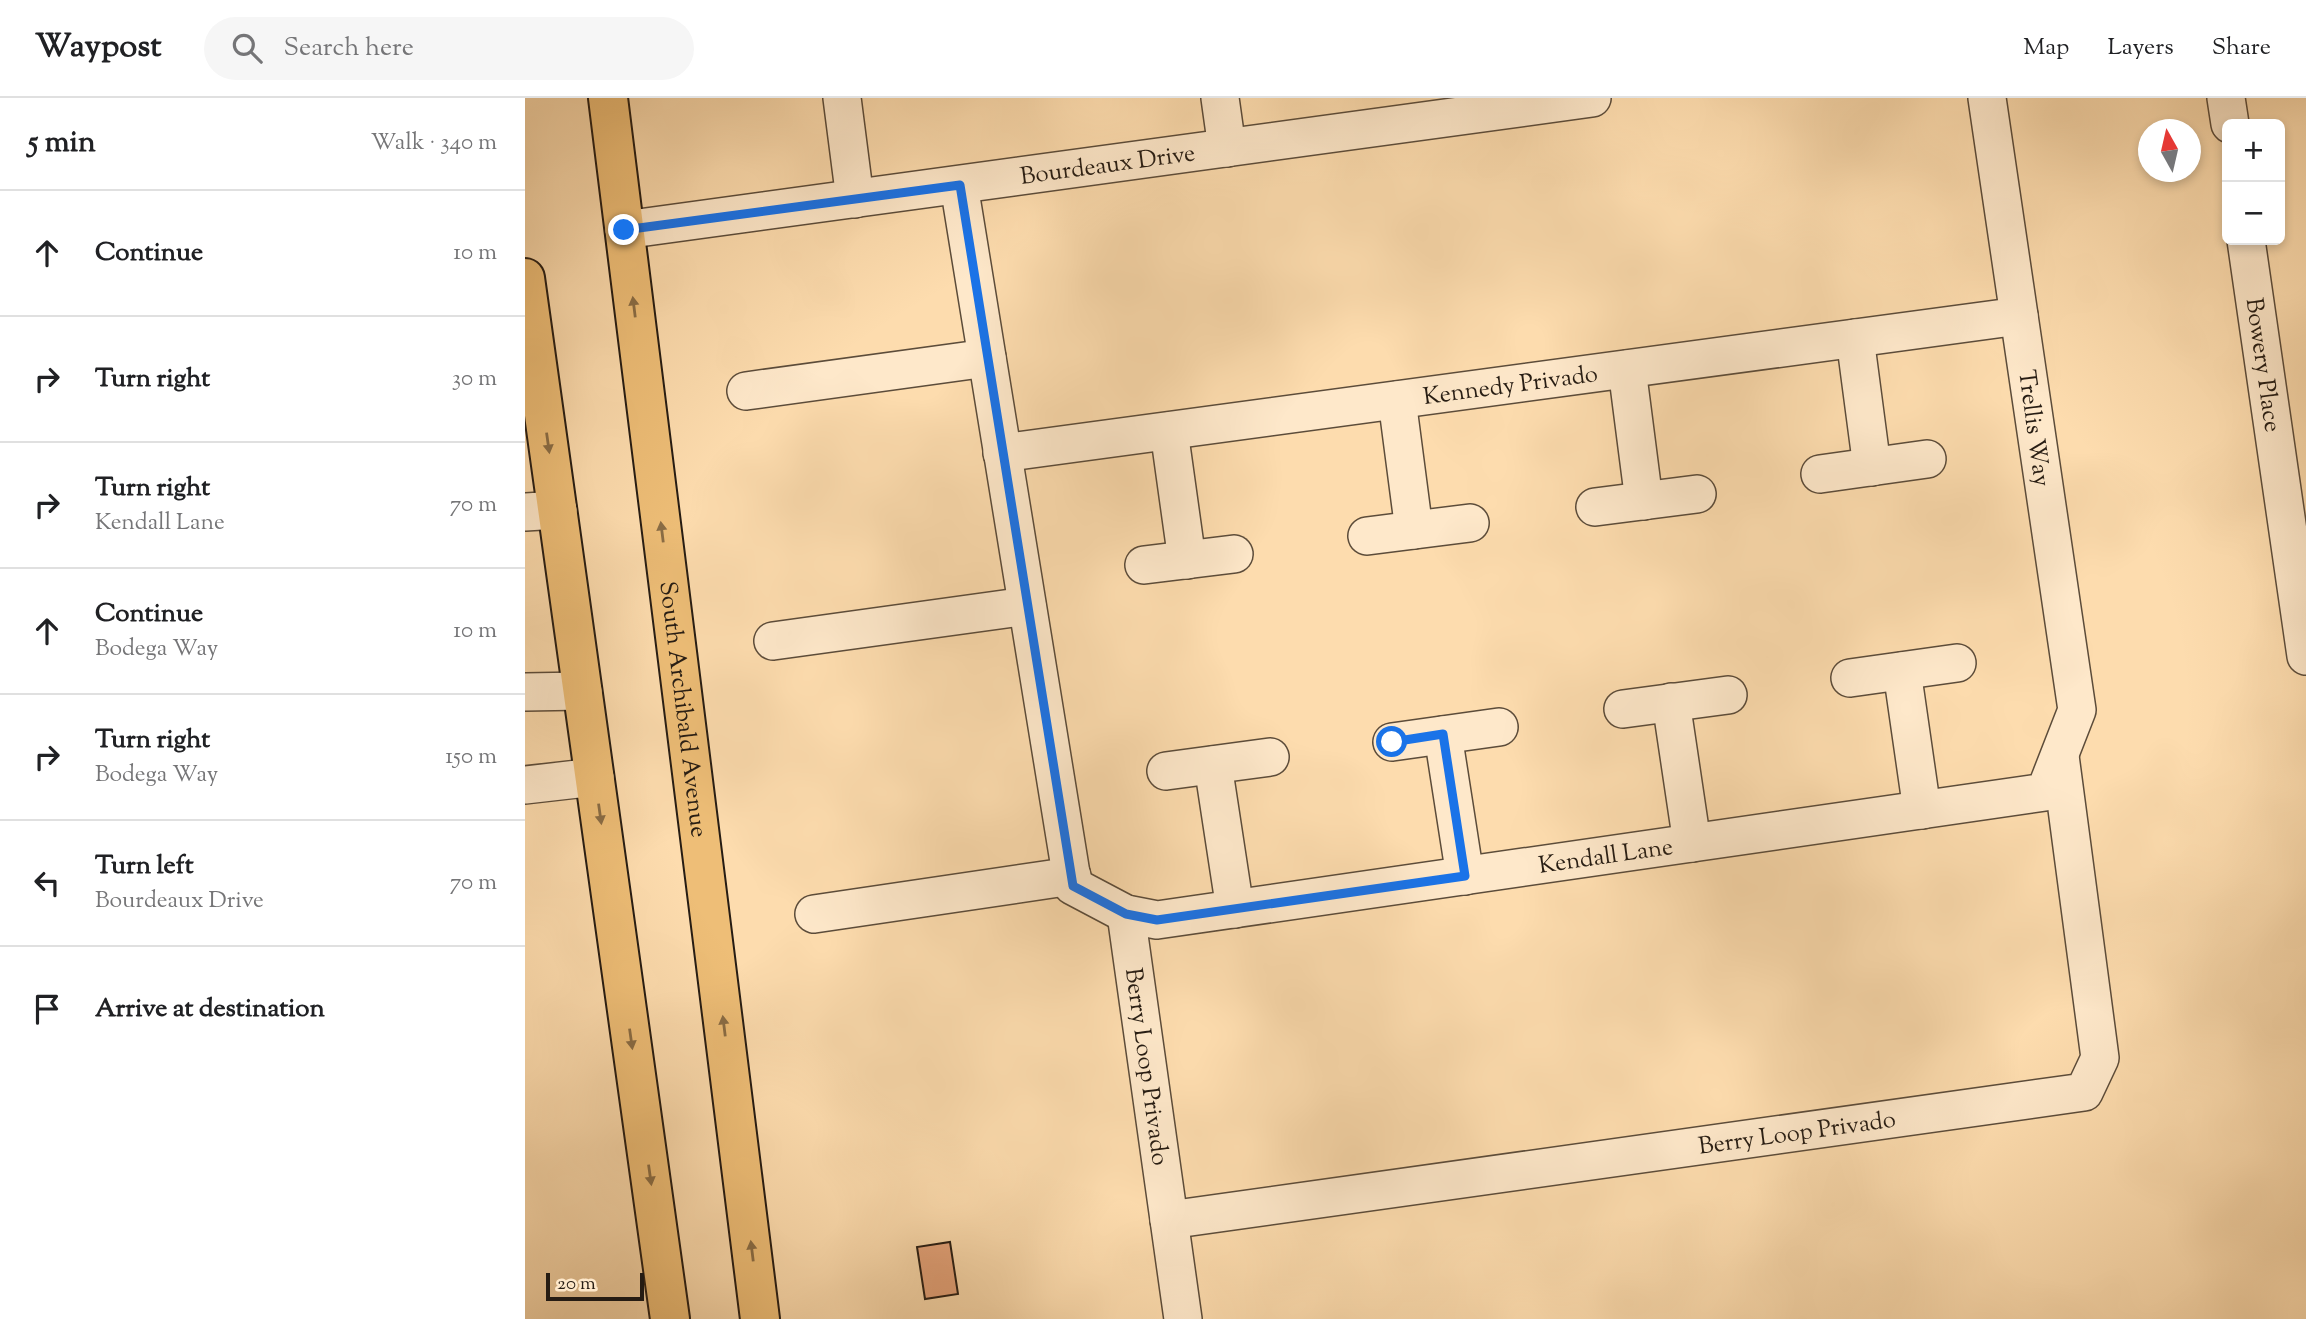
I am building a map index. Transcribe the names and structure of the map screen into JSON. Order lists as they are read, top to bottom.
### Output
{
  "streets": {
    "main road": ["South Archibald Avenue"],
    "street": [
      "Bourdeaux Drive",
      "Bowery Place",
      "Kennedy Privado",
      "Trellis Way",
      "Kendall Lane",
      "Berry Loop Privado"
    ]
  },
  "crossings": [
    ["Bourdeaux Drive", "South Archibald Avenue"],
    ["Kennedy Privado", "Trellis Way"],
    ["Trellis Way", "Kendall Lane"],
    ["Trellis Way", "Berry Loop Privado"],
    ["Kendall Lane", "Berry Loop Privado"]
  ],
  "scale_bar": "20 m",
  "north": "top",
  "page": {
    "header": "Waypost",
    "search": "Search here",
    "nav": ["Map", "Layers", "Share"],
    "heading": ["5 min", "Walk · 340 m"],
    "map_buttons": ["+", "−"],
    "list": [
      ["Continue", "10 m"],
      ["Turn right", "30 m"],
      ["Turn right", "Kendall Lane", "70 m"],
      ["Continue", "Bodega Way", "10 m"],
      ["Turn right", "Bodega Way", "150 m"],
      ["Turn left", "Bourdeaux Drive", "70 m"],
      "Arrive at destination"
    ],
    "scale": "20 m"
  }
}
